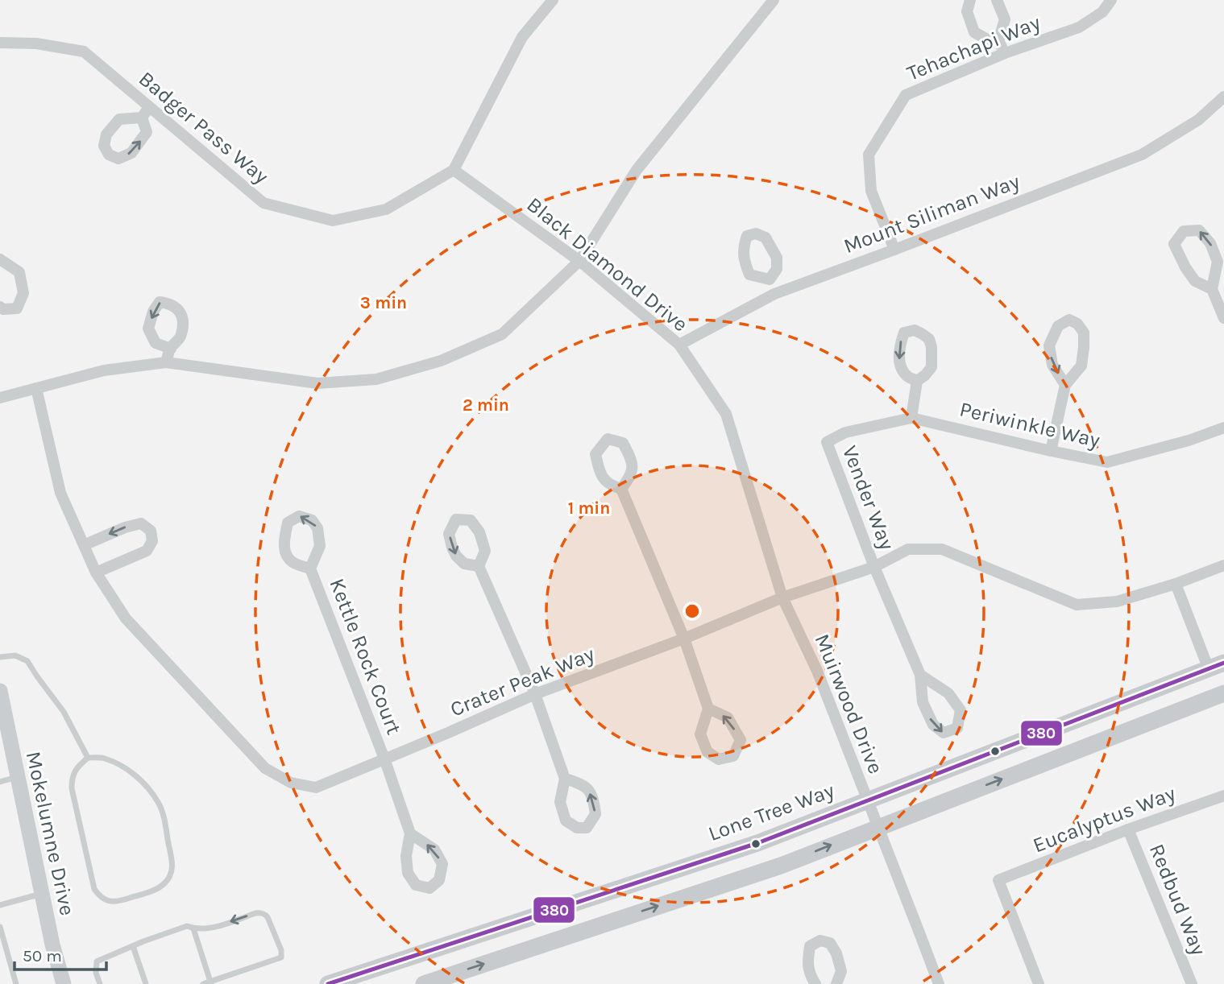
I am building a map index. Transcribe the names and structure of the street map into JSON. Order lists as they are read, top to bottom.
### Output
{
  "streets": {
    "main road": ["Lone Tree Way"],
    "street": [
      "Tehachapi Way",
      "Badger Pass Way",
      "Mount Siliman Way",
      "Black Diamond Drive",
      "Periwinkle Way",
      "Vender Way",
      "Kettle Rock Court",
      "Crater Peak Way",
      "Muirwood Drive",
      "Eucalyptus Way",
      "Mokelumne Drive",
      "Redbud Way"
    ]
  },
  "crossings": [
    ["Tehachapi Way", "Mount Siliman Way"],
    ["Badger Pass Way", "Black Diamond Drive"],
    ["Mount Siliman Way", "Black Diamond Drive"],
    ["Black Diamond Drive", "Crater Peak Way"],
    ["Black Diamond Drive", "Muirwood Drive"],
    ["Periwinkle Way", "Vender Way"],
    ["Vender Way", "Crater Peak Way"],
    ["Kettle Rock Court", "Crater Peak Way"],
    ["Crater Peak Way", "Muirwood Drive"],
    ["Muirwood Drive", "Lone Tree Way"],
    ["Eucalyptus Way", "Redbud Way"]
  ],
  "lines": ["transit line 380"],
  "scale_bar": "50 m",
  "rings": ["3 min", "2 min", "1 min"]
}
